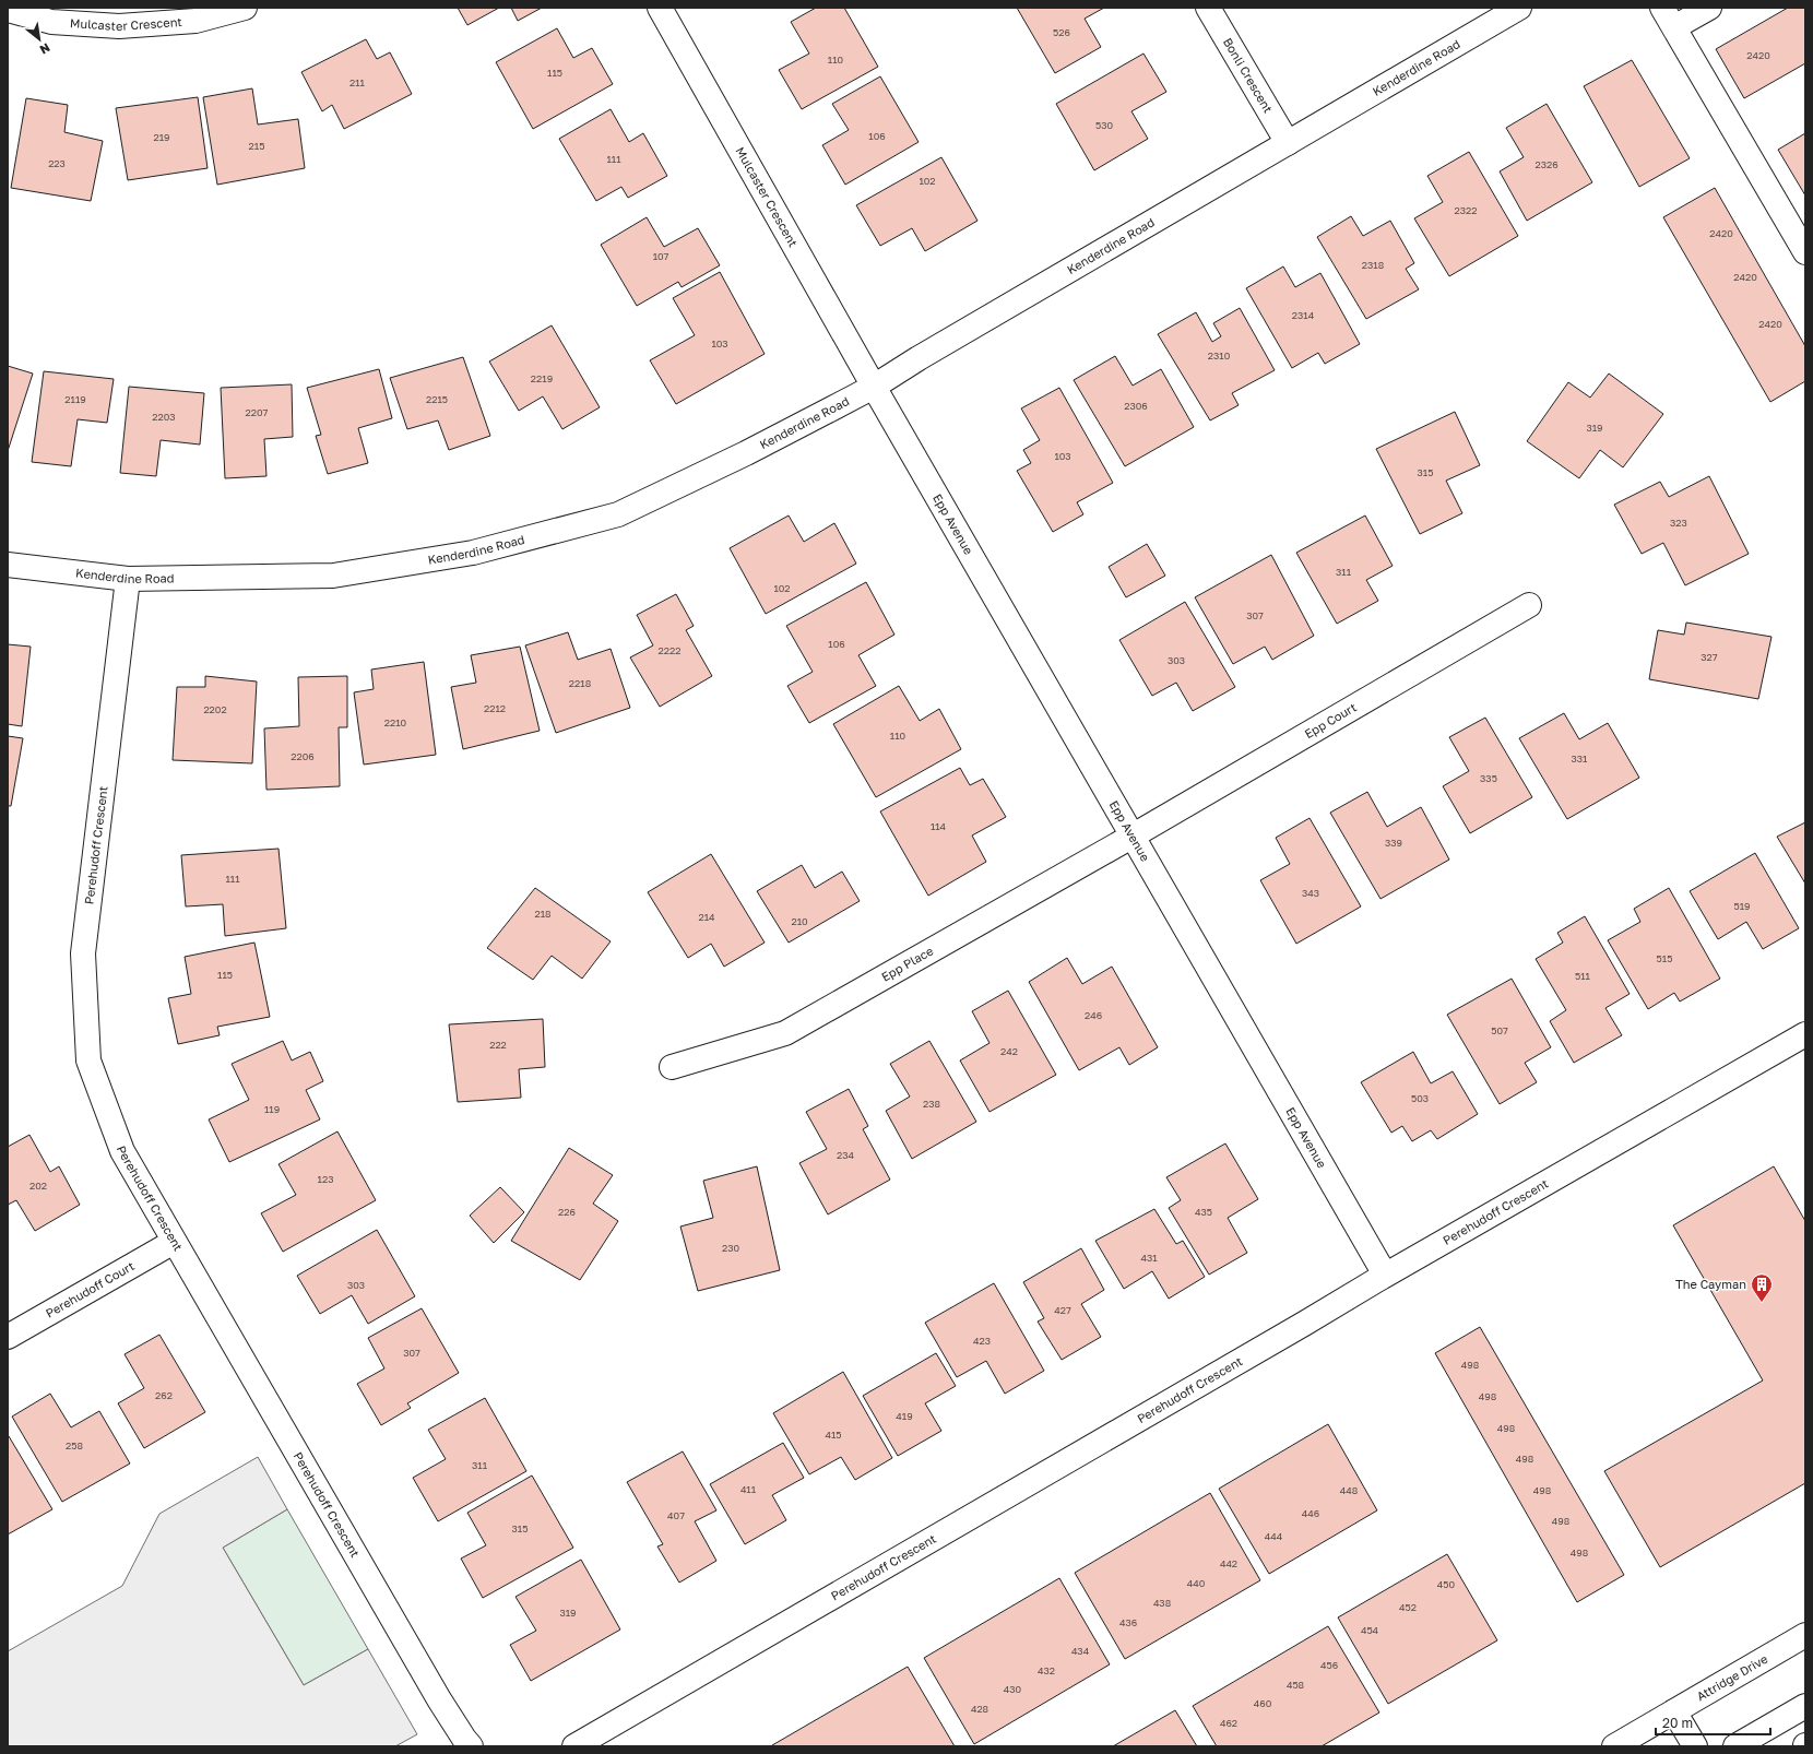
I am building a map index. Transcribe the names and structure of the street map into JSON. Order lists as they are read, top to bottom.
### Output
{
  "streets": {
    "street": [
      "Mulcaster Crescent",
      "Kenderdine Road",
      "Bonli Crescent",
      "Epp Avenue",
      "Epp Court",
      "Perehudoff Crescent",
      "Epp Place",
      "Perehudoff Court",
      "Attridge Drive"
    ]
  },
  "crossings": [
    ["Mulcaster Crescent", "Kenderdine Road"],
    ["Mulcaster Crescent", "Epp Avenue"],
    ["Kenderdine Road", "Bonli Crescent"],
    ["Kenderdine Road", "Epp Avenue"],
    ["Kenderdine Road", "Perehudoff Crescent"],
    ["Epp Avenue", "Epp Court"],
    ["Epp Avenue", "Perehudoff Crescent"],
    ["Epp Avenue", "Epp Place"],
    ["Epp Court", "Epp Place"],
    ["Perehudoff Crescent", "Perehudoff Court"]
  ],
  "places": {
    "building": ["The Cayman"]
  },
  "house_numbers": [
    "526",
    "2420",
    "110",
    "115",
    "211",
    "530",
    "106",
    "219",
    "215",
    "111",
    "223",
    "2326",
    "102",
    "2322",
    "2420",
    "107",
    "2318",
    "2420",
    "2314",
    "2420",
    "103",
    "2310",
    "2219",
    "2119",
    "2215",
    "2306",
    "2207",
    "2203",
    "319",
    "103",
    "315",
    "323",
    "311",
    "102",
    "307",
    "106",
    "2222",
    "327",
    "303",
    "2218",
    "2212",
    "2202",
    "2210",
    "110",
    "2206",
    "331",
    "335",
    "114",
    "339",
    "111",
    "343",
    "519",
    "218",
    "214",
    "210",
    "515",
    "115",
    "511",
    "246",
    "507",
    "222",
    "242",
    "503",
    "238",
    "119",
    "234",
    "123",
    "202",
    "226",
    "435",
    "230",
    "431",
    "303",
    "427",
    "423",
    "307",
    "498",
    "262",
    "498",
    "419",
    "498",
    "415",
    "258",
    "498",
    "311",
    "411",
    "448",
    "498",
    "446",
    "407",
    "498",
    "315",
    "444",
    "498",
    "442",
    "440",
    "450",
    "438",
    "452",
    "319",
    "436",
    "454",
    "434",
    "456",
    "432",
    "458",
    "430",
    "460",
    "428",
    "462"
  ],
  "scale_bar": "20 m",
  "north": "bottom right"
}
